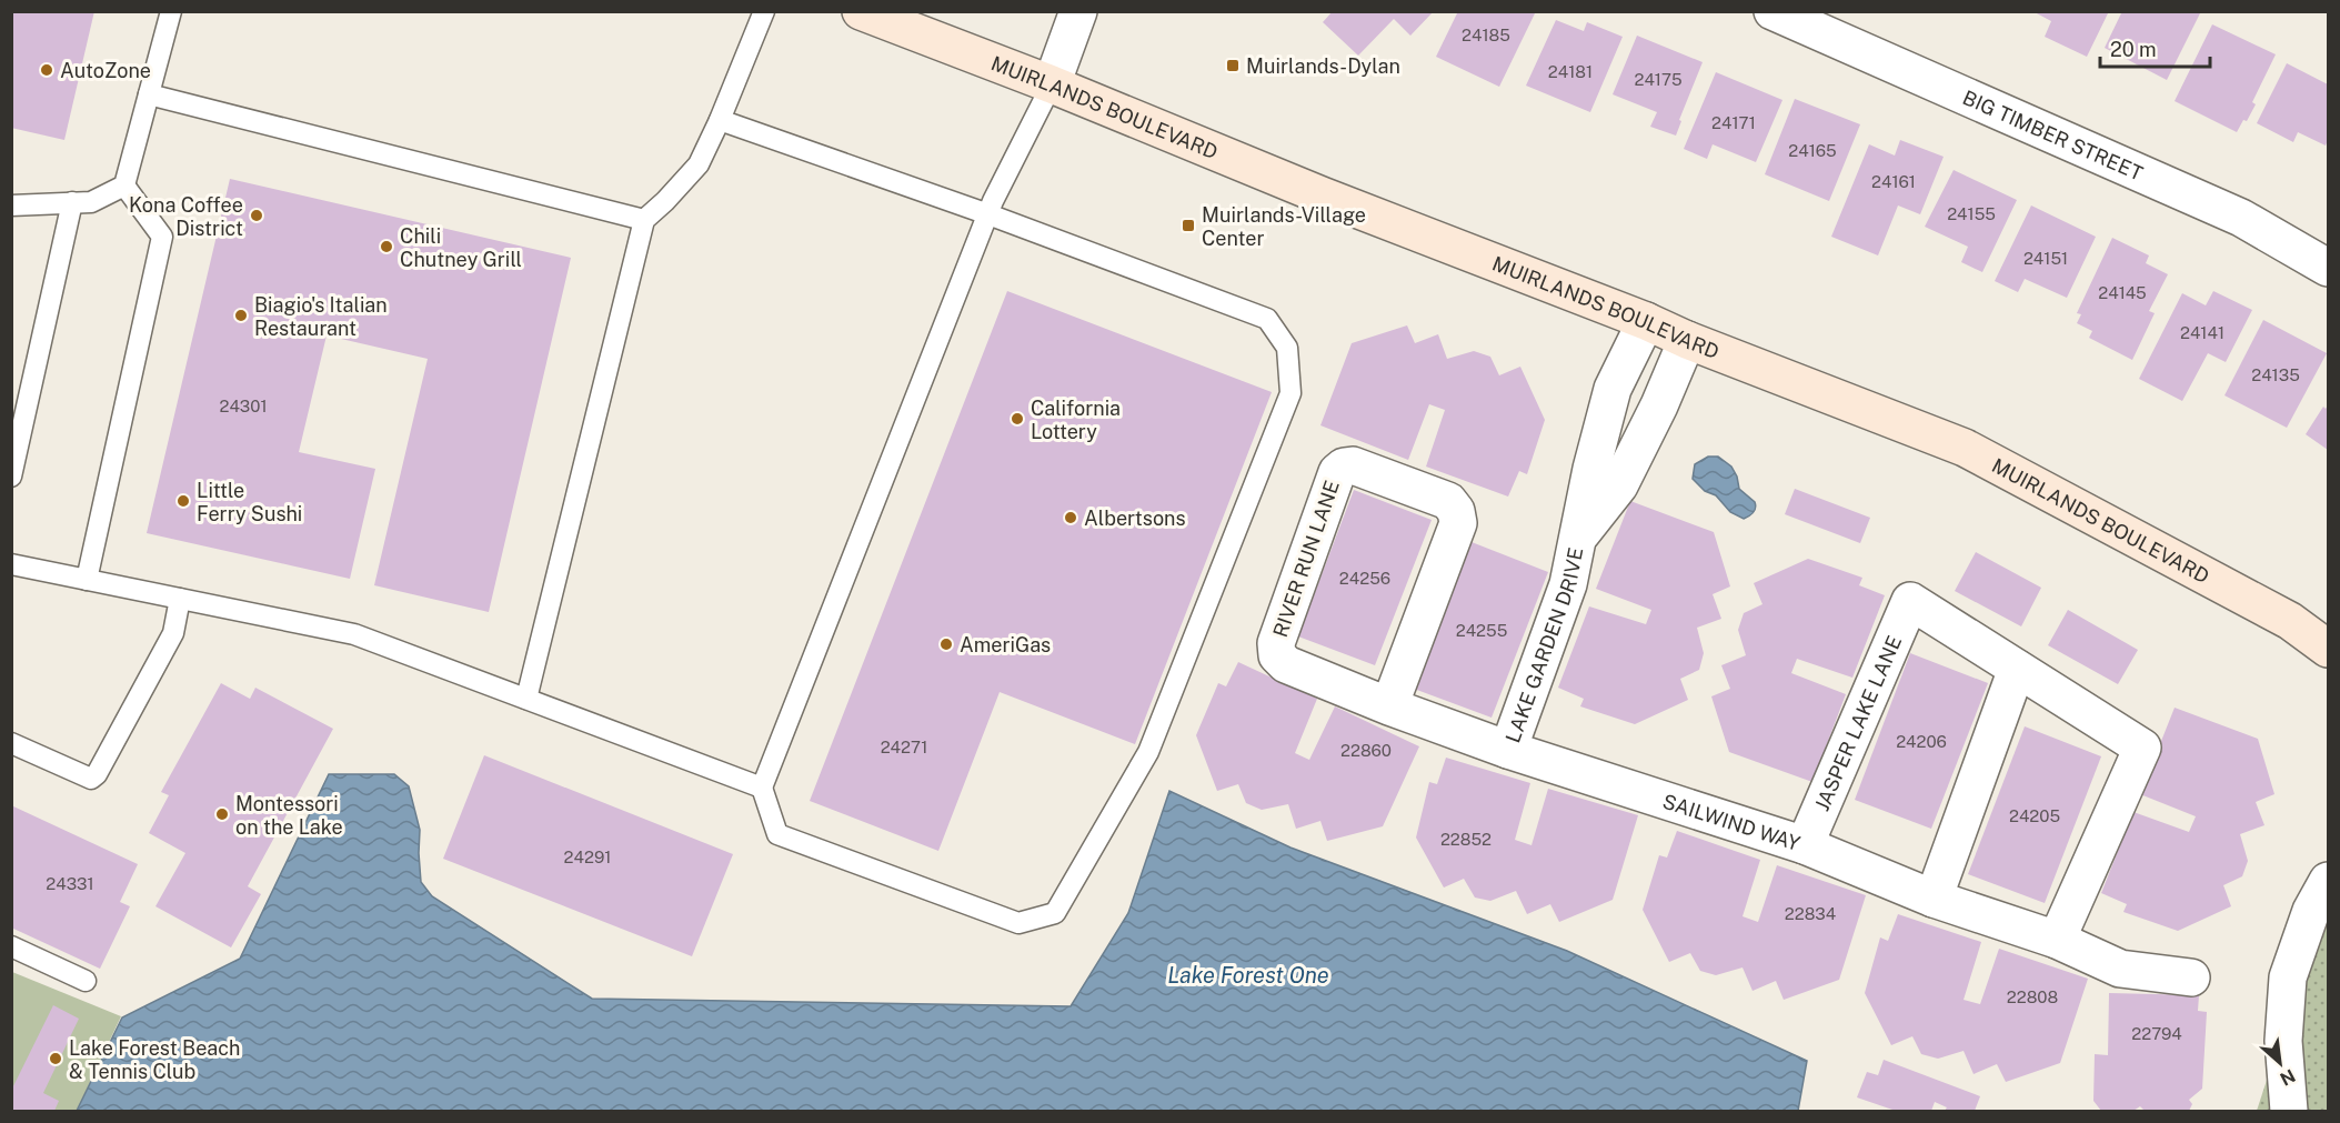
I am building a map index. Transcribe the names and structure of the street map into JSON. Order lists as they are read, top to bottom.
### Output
{
  "streets": {
    "main road": ["MUIRLANDS BOULEVARD"],
    "street": [
      "BIG TIMBER STREET",
      "RIVER RUN LANE",
      "LAKE GARDEN DRIVE",
      "JASPER LAKE LANE",
      "SAILWIND WAY"
    ]
  },
  "crossings": [
    ["MUIRLANDS BOULEVARD", "LAKE GARDEN DRIVE"],
    ["RIVER RUN LANE", "SAILWIND WAY"],
    ["LAKE GARDEN DRIVE", "SAILWIND WAY"],
    ["JASPER LAKE LANE", "SAILWIND WAY"]
  ],
  "water": ["Lake Forest One"],
  "places": {
    "transit": ["Muirlands-Dylan", "Muirlands-Village Center"],
    "other": [
      "AutoZone",
      "Kona Coffee District",
      "Chili Chutney Grill",
      "Biagio's Italian Restaurant",
      "California Lottery",
      "Little Ferry Sushi",
      "Albertsons",
      "AmeriGas",
      "Montessori on the Lake",
      "Lake Forest Beach & Tennis Club"
    ]
  },
  "house_numbers": [
    "24185",
    "24181",
    "24175",
    "24171",
    "24165",
    "24161",
    "24155",
    "24151",
    "24145",
    "24141",
    "24135",
    "24301",
    "24256",
    "24255",
    "24206",
    "24271",
    "22860",
    "24205",
    "22852",
    "24291",
    "24331",
    "22834",
    "22808",
    "22794"
  ],
  "scale_bar": "20 m",
  "north": "bottom right"
}
